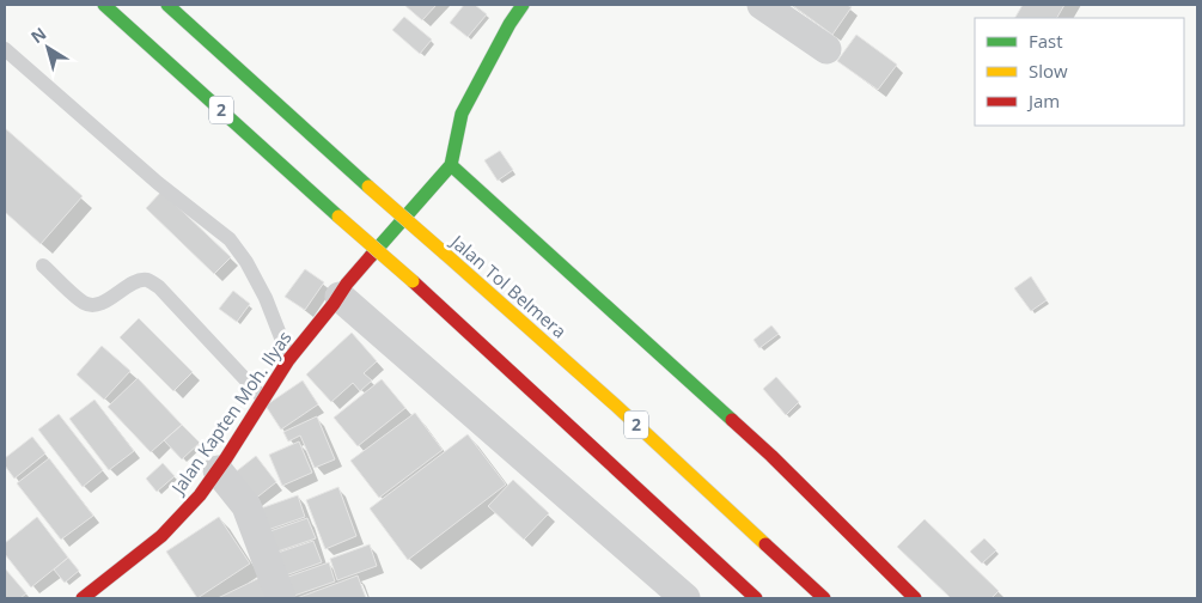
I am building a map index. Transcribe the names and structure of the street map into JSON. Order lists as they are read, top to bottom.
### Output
{
  "streets": {
    "main road": ["2", "Jalan Tol Belmera", "Jalan Kapten Moh. Ilyas"]
  },
  "legend": ["Fast", "Slow", "Jam"],
  "north": "top left"
}
